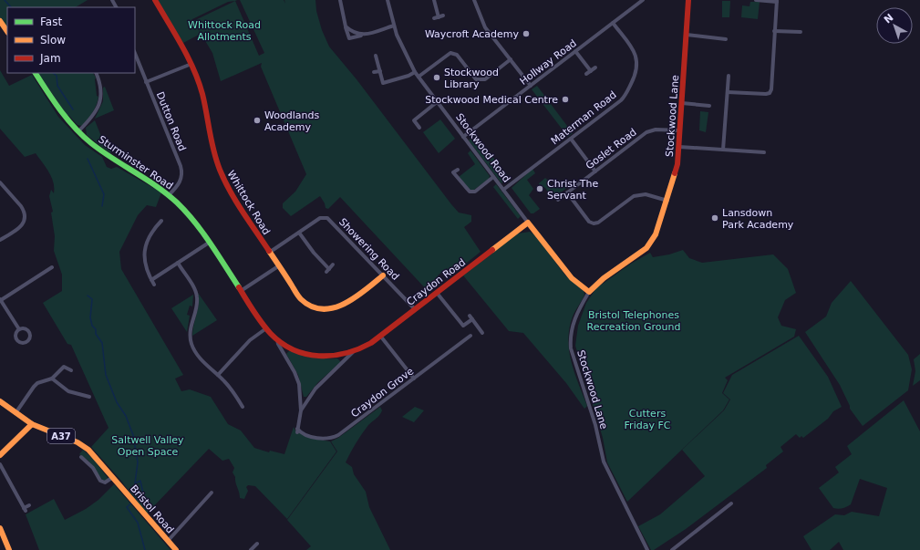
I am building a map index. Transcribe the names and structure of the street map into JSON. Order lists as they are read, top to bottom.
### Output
{
  "streets": {
    "main road": [
      "Stockwood Lane",
      "Stockwood Road",
      "Sturminster Road",
      "Whittock Road",
      "Craydon Road",
      "A37",
      "Bristol Road"
    ],
    "street": [
      "Hollway Road",
      "Materman Road",
      "Dutton Road",
      "Goslet Road",
      "Showering Road",
      "Craydon Grove"
    ]
  },
  "crossings": [
    ["Hollway Road", "Materman Road"],
    ["Hollway Road", "Stockwood Road"],
    ["Stockwood Lane", "Stockwood Road"],
    ["Stockwood Lane", "Goslet Road"],
    ["Materman Road", "Stockwood Road"],
    ["Dutton Road", "Sturminster Road"],
    ["Stockwood Road", "Craydon Road"],
    ["Sturminster Road", "Craydon Road"],
    ["Whittock Road", "Showering Road"],
    ["Showering Road", "Craydon Road"],
    ["Craydon Road", "Craydon Grove"],
    ["A37", "Bristol Road"]
  ],
  "parks": [
    "Whittock Road Allotments",
    "Bristol Telephones Recreation Ground",
    "Cutters Friday FC",
    "Saltwell Valley Open Space"
  ],
  "places": [
    "Waycroft Academy",
    "Stockwood Library",
    "Stockwood Medical Centre",
    "Woodlands Academy",
    "Christ The Servant",
    "Lansdown Park Academy"
  ],
  "legend": ["Fast", "Slow", "Jam"],
  "north": "top left"
}
